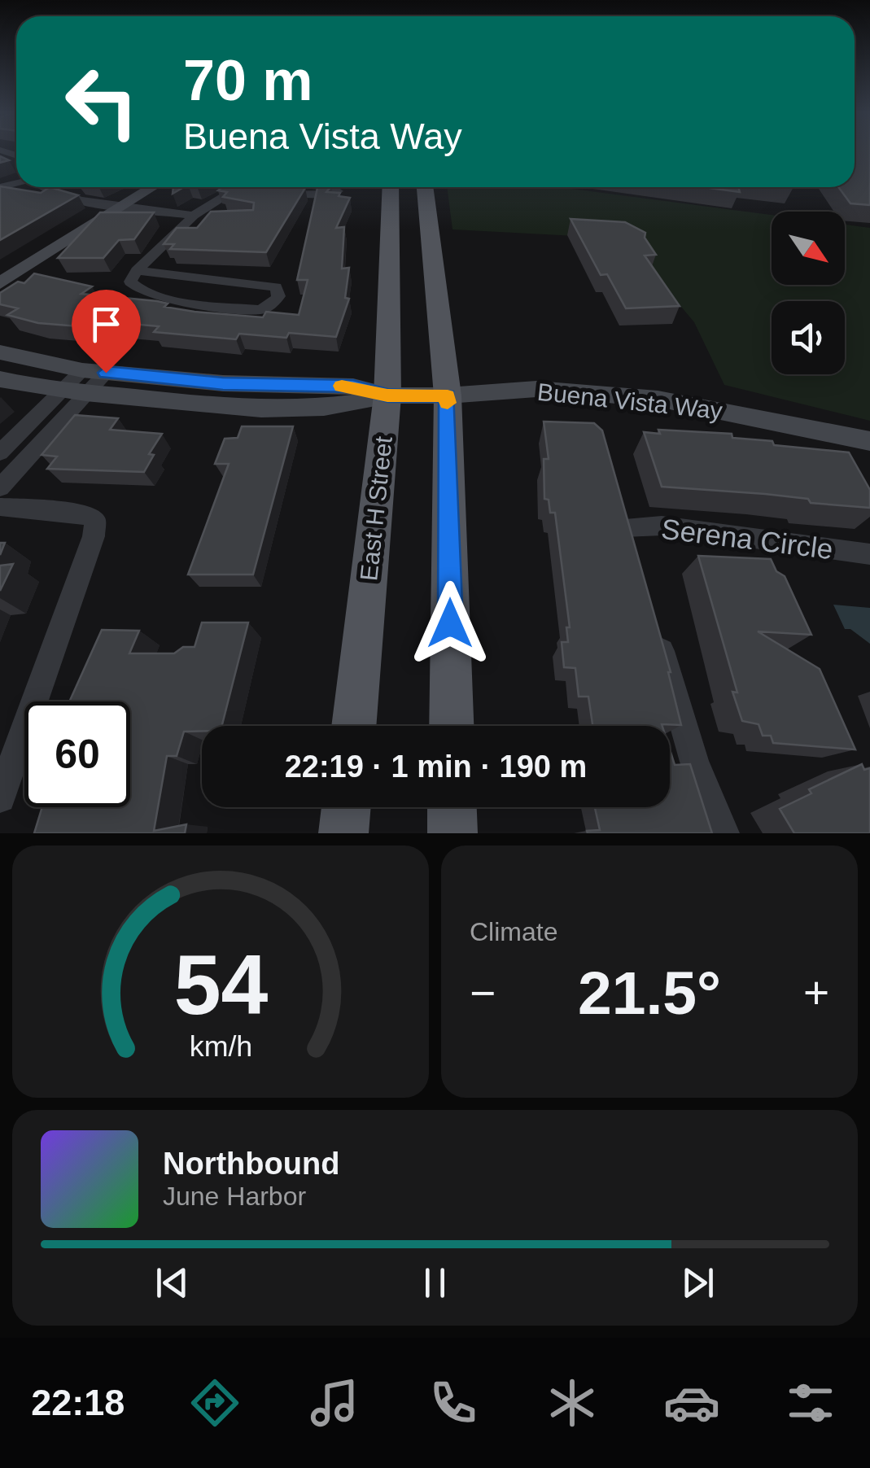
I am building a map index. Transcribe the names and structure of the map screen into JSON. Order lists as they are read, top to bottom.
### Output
{
  "streets": {
    "main road": ["East H Street"],
    "street": ["Buena Vista Way", "Serena Circle"]
  },
  "crossings": [
    ["Buena Vista Way", "East H Street"]
  ],
  "north": "bottom right",
  "page": {
    "turn": ["70 m", "Buena Vista Way"],
    "limit": "60",
    "trip": "22:19 · 1 min · 190 m",
    "tile": "Climate",
    "heat": ["−", "21.5°", "+"],
    "song": ["Northbound", "June Harbor"],
    "tabs": "22:18",
    "gauge": ["54", "km/h"]
  }
}
